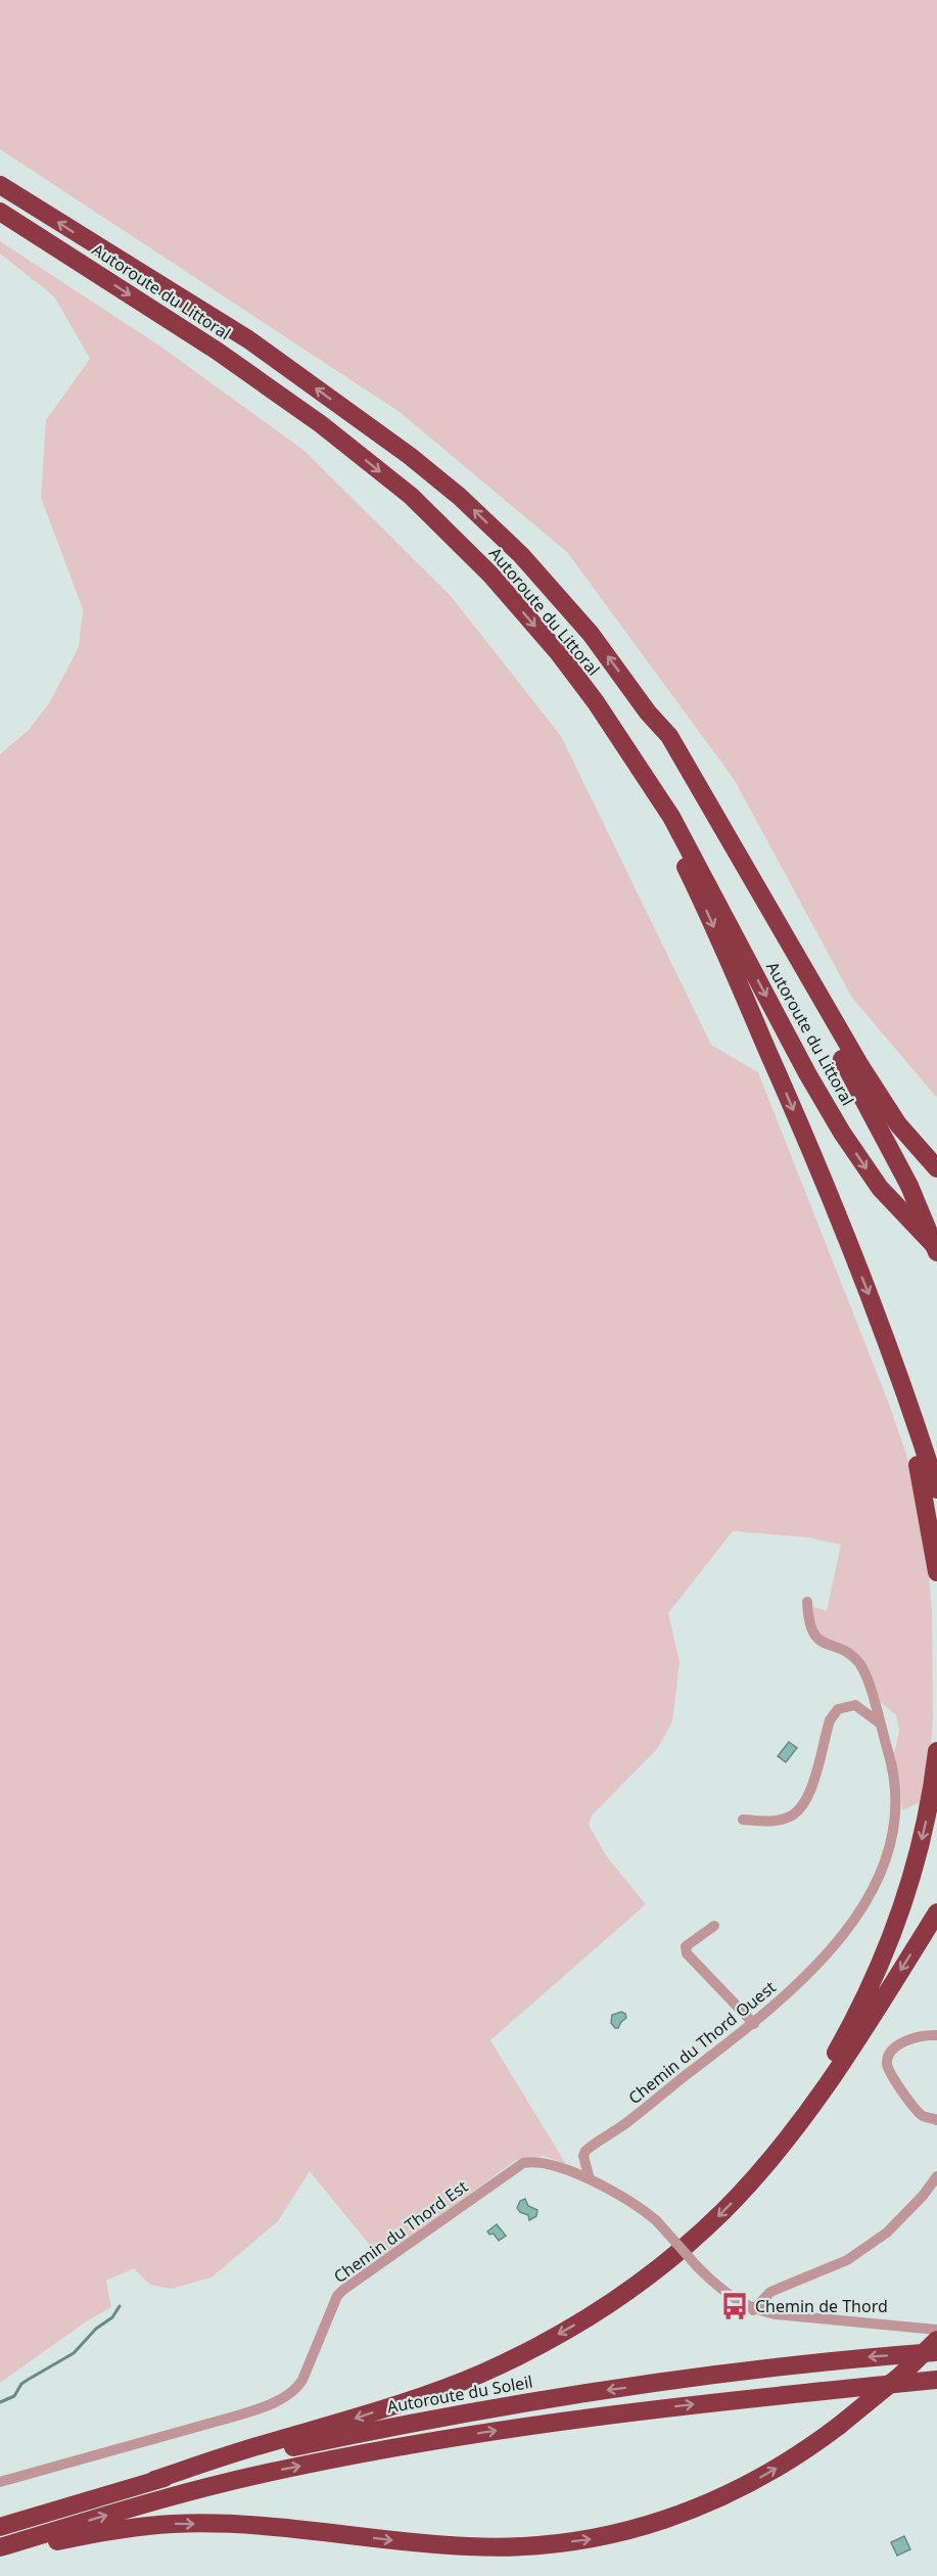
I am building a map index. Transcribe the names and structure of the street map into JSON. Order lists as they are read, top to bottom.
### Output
{
  "streets": {
    "highway": ["Autoroute du Littoral", "Autoroute du Soleil"],
    "street": ["Chemin du Thord Ouest", "Chemin du Thord Est"]
  },
  "crossings": [
    ["Chemin du Thord Ouest", "Chemin du Thord Est"]
  ],
  "places": {
    "bus stop": ["Chemin de Thord"]
  }
}
